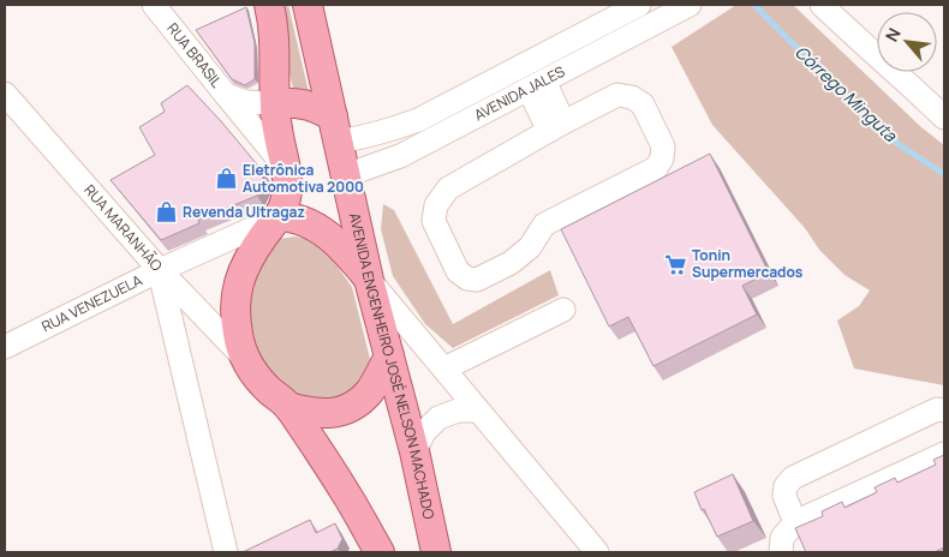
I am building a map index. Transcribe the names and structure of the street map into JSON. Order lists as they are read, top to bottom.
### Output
{
  "streets": {
    "main road": ["AVENIDA ENGENHEIRO JOSÉ NELSON MACHADO"],
    "street": [
      "RUA BRASIL",
      "AVENIDA JALES",
      "RUA MARANHÃO",
      "RUA VENEZUELA"
    ]
  },
  "crossings": [
    ["AVENIDA JALES", "AVENIDA ENGENHEIRO JOSÉ NELSON MACHADO"],
    ["RUA MARANHÃO", "RUA VENEZUELA"],
    ["RUA MARANHÃO", "AVENIDA ENGENHEIRO JOSÉ NELSON MACHADO"],
    ["RUA VENEZUELA", "AVENIDA ENGENHEIRO JOSÉ NELSON MACHADO"]
  ],
  "water": ["Córrego Minguta"],
  "places": {
    "shop": ["Eletrônica Automotiva 2000", "Revenda Ultragaz"],
    "supermarket": ["Tonin Supermercados"]
  },
  "north": "top left"
}
